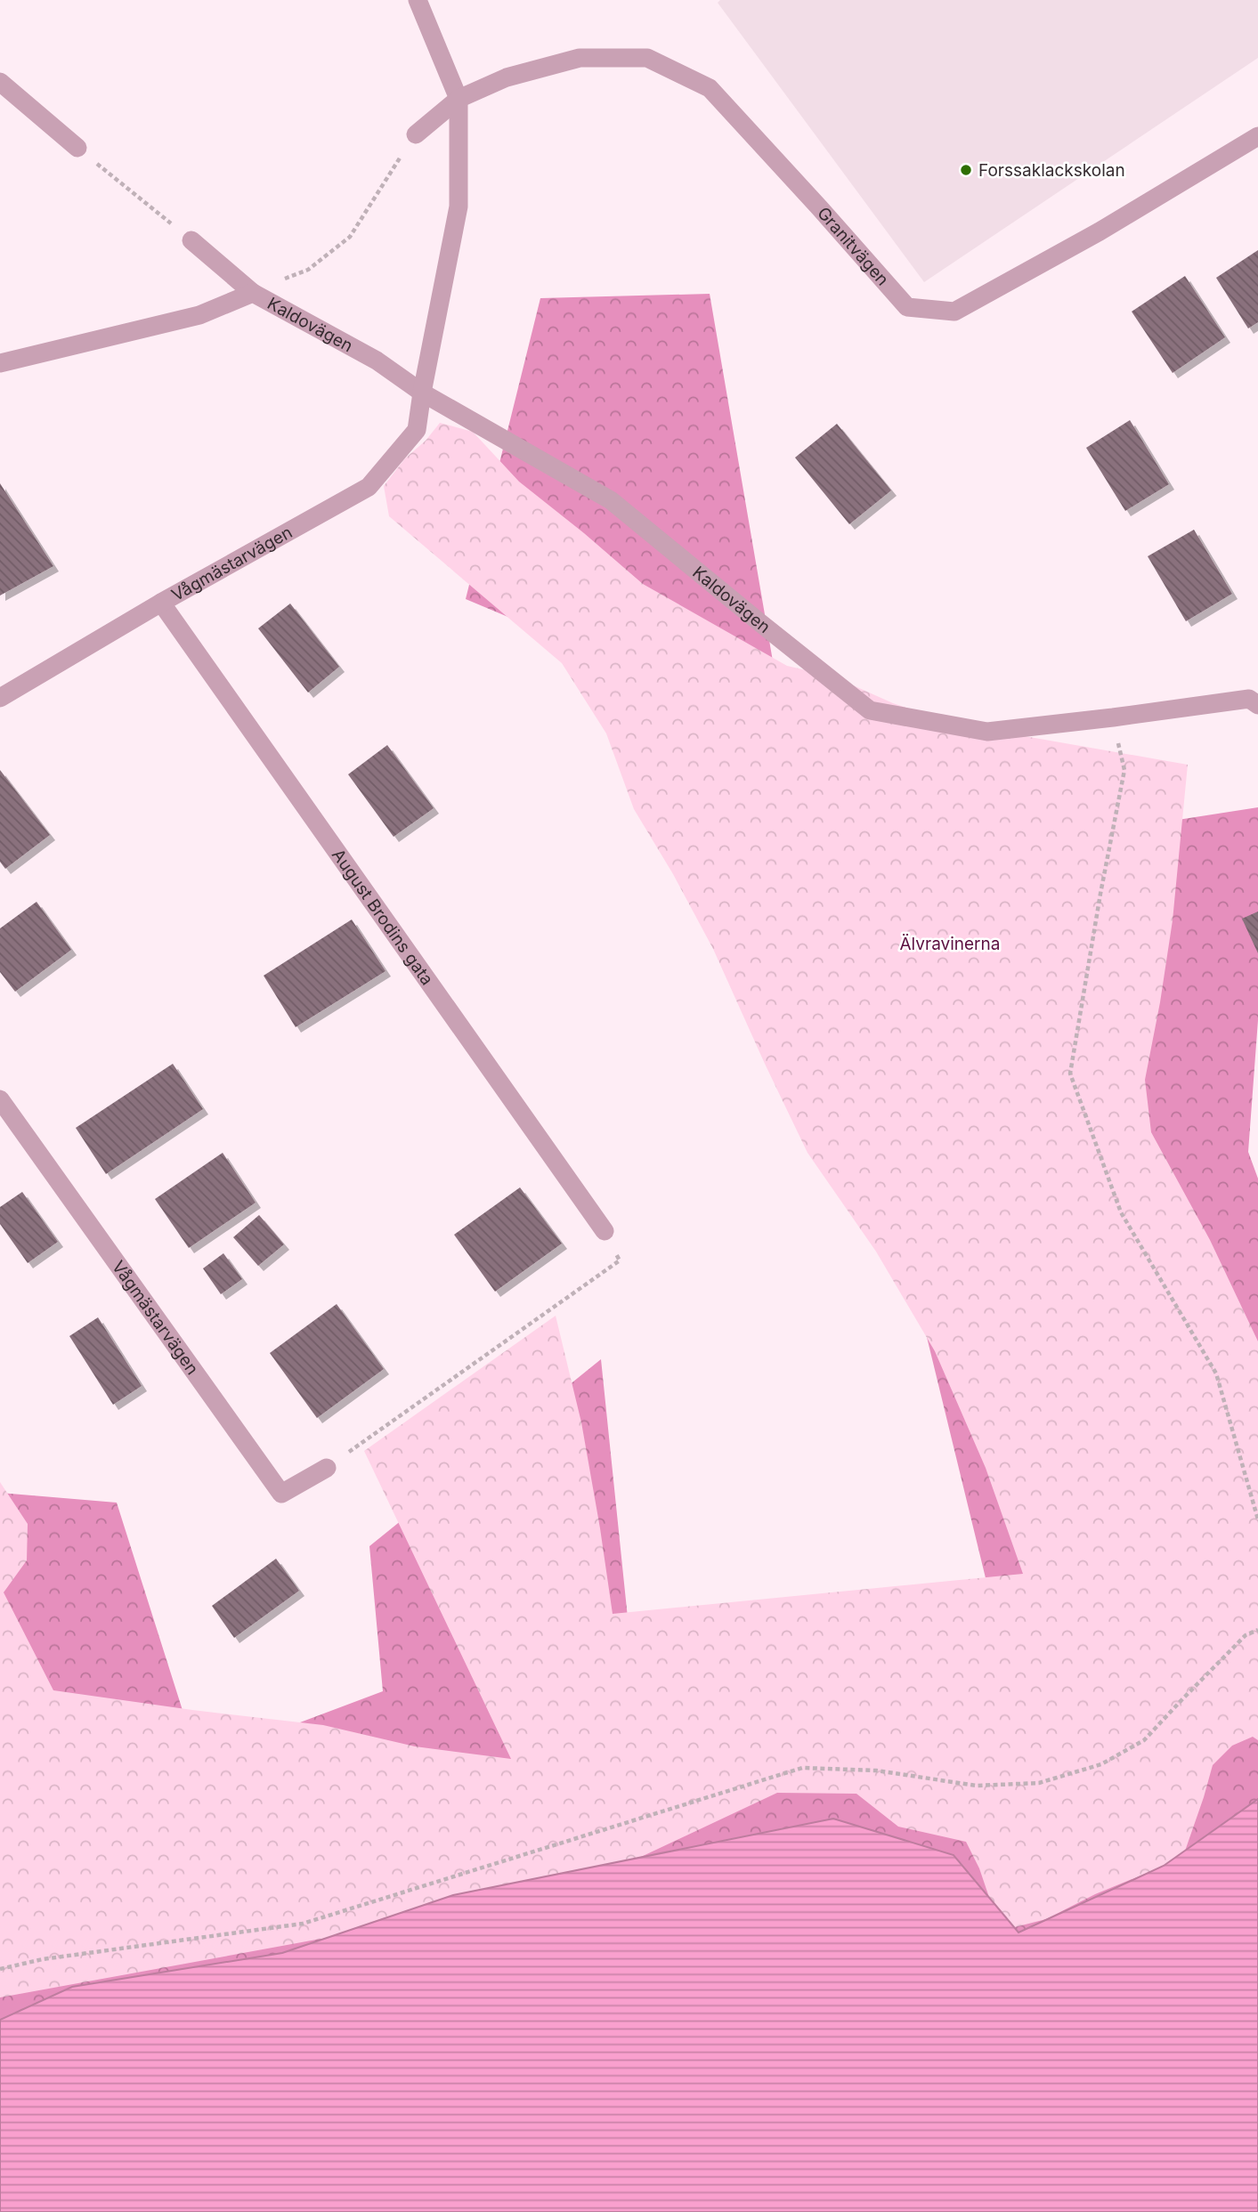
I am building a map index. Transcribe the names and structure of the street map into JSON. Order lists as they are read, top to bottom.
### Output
{
  "streets": {
    "street": [
      "Granitvägen",
      "Kaldovägen",
      "Vågmästarvägen",
      "August Brodins gata"
    ]
  },
  "crossings": [
    ["Kaldovägen", "Vågmästarvägen"],
    ["Vågmästarvägen", "August Brodins gata"]
  ],
  "parks": ["Älvravinerna"],
  "places": ["Forssaklackskolan"]
}
